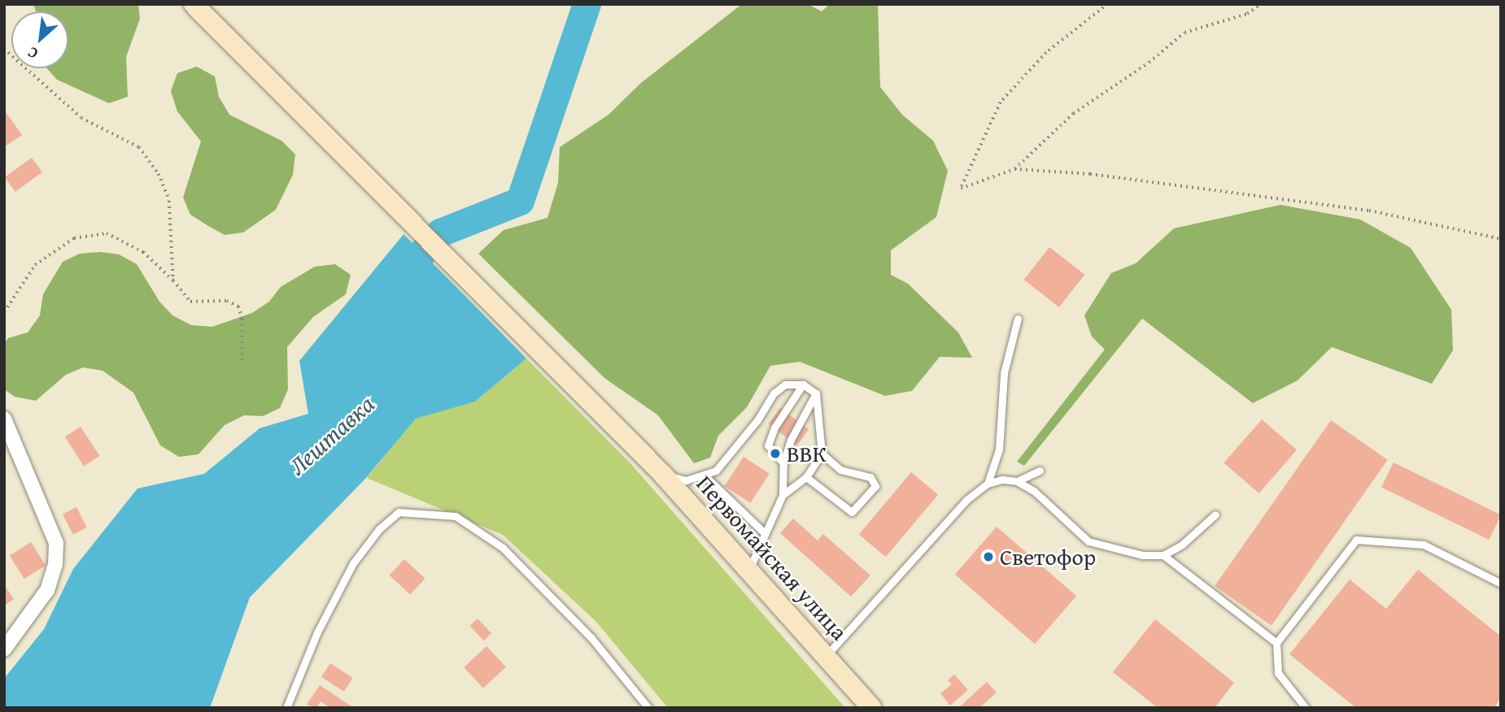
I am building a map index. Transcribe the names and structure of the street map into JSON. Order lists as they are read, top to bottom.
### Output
{
  "streets": {
    "main road": ["Первомайская улица"]
  },
  "water": ["Лештавка"],
  "places": ["ВВК", "Светофор"],
  "north": "bottom left"
}
